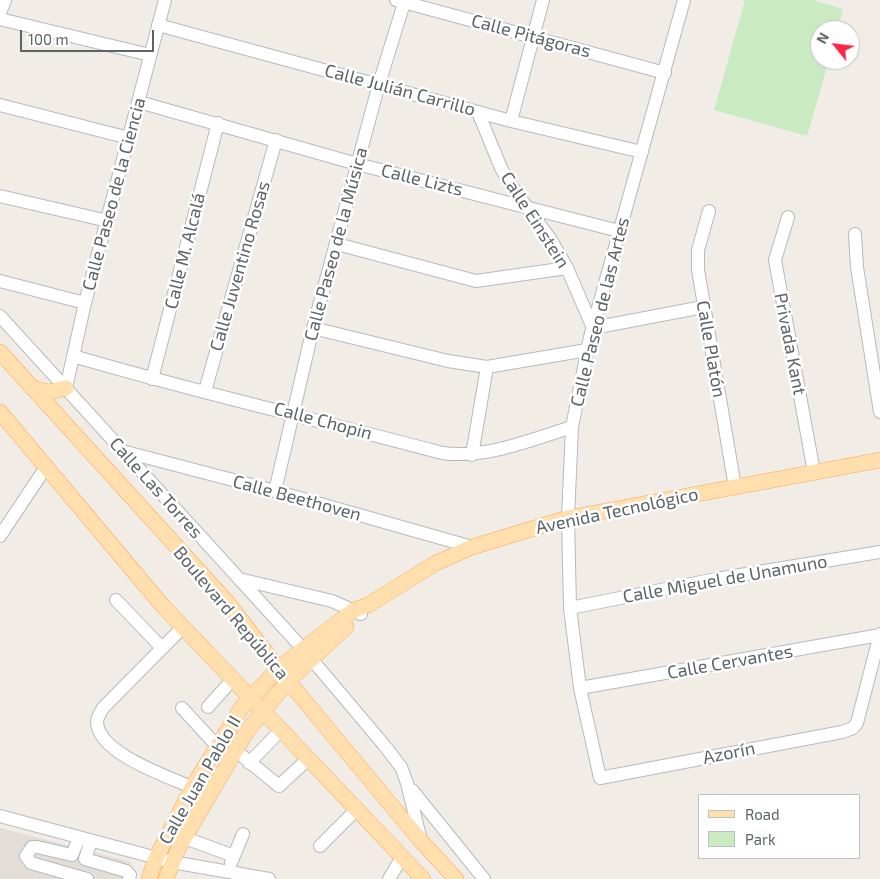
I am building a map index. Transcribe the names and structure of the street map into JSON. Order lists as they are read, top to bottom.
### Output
{
  "streets": {
    "main road": ["Avenida Tecnológico", "Boulevard República", "Calle Juan Pablo II"],
    "street": [
      "Calle Pitágoras",
      "Calle Julián Carrillo",
      "Calle Lizts",
      "Calle Paseo de la Ciencia",
      "Calle Einstein",
      "Calle Paseo de la Música",
      "Calle M. Alcalá",
      "Calle Juventino Rosas",
      "Calle Paseo de las Artes",
      "Privada Kant",
      "Calle Platón",
      "Calle Chopin",
      "Calle Las Torres",
      "Calle Beethoven",
      "Calle Miguel de Unamuno",
      "Calle Cervantes",
      "Azorín"
    ]
  },
  "crossings": [
    ["Calle Pitágoras", "Calle Paseo de la Música"],
    ["Calle Pitágoras", "Calle Paseo de las Artes"],
    ["Calle Julián Carrillo", "Calle Paseo de la Ciencia"],
    ["Calle Julián Carrillo", "Calle Einstein"],
    ["Calle Julián Carrillo", "Calle Paseo de la Música"],
    ["Calle Julián Carrillo", "Calle Paseo de las Artes"],
    ["Calle Lizts", "Calle Paseo de la Ciencia"],
    ["Calle Lizts", "Calle Einstein"],
    ["Calle Lizts", "Calle Paseo de la Música"],
    ["Calle Lizts", "Calle M. Alcalá"],
    ["Calle Lizts", "Calle Juventino Rosas"],
    ["Calle Lizts", "Calle Paseo de las Artes"],
    ["Calle Paseo de la Ciencia", "Calle Chopin"],
    ["Calle Paseo de la Ciencia", "Calle Las Torres"],
    ["Calle Einstein", "Calle Paseo de las Artes"],
    ["Calle Paseo de la Música", "Calle Chopin"],
    ["Calle Paseo de la Música", "Calle Beethoven"],
    ["Calle M. Alcalá", "Calle Chopin"],
    ["Calle Juventino Rosas", "Calle Chopin"],
    ["Calle Paseo de las Artes", "Calle Chopin"],
    ["Calle Paseo de las Artes", "Avenida Tecnológico"],
    ["Calle Paseo de las Artes", "Calle Miguel de Unamuno"],
    ["Calle Paseo de las Artes", "Calle Cervantes"],
    ["Calle Paseo de las Artes", "Azorín"],
    ["Privada Kant", "Avenida Tecnológico"],
    ["Calle Platón", "Avenida Tecnológico"],
    ["Calle Las Torres", "Calle Beethoven"],
    ["Calle Las Torres", "Calle Juan Pablo II"],
    ["Calle Beethoven", "Avenida Tecnológico"],
    ["Avenida Tecnológico", "Calle Juan Pablo II"],
    ["Boulevard República", "Calle Juan Pablo II"],
    ["Calle Cervantes", "Azorín"]
  ],
  "legend": ["Road", "Park"],
  "scale_bar": "100 m",
  "north": "top left"
}
